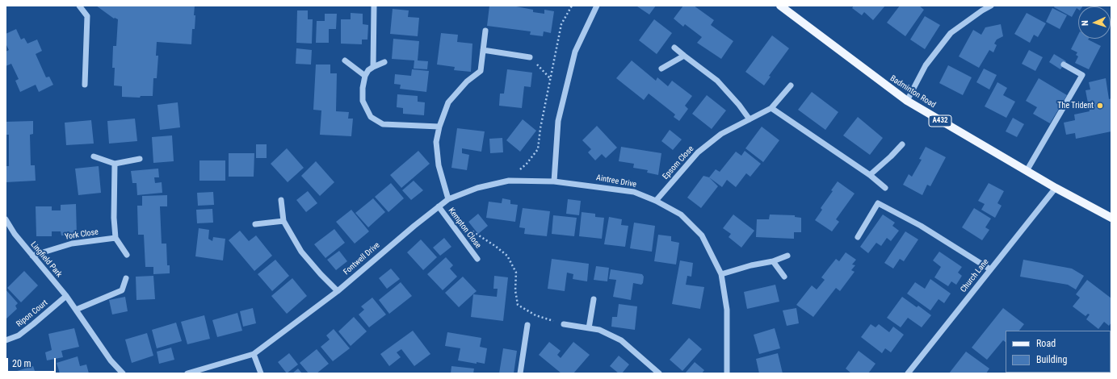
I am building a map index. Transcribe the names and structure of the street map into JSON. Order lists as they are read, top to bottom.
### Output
{
  "streets": {
    "main road": ["Badminton Road", "A432"],
    "street": [
      "Epsom Close",
      "Aintree Drive",
      "Kempton Close",
      "York Close",
      "Fontwell Drive",
      "Lingfield Park",
      "Church Lane",
      "Ripon Court"
    ]
  },
  "crossings": [
    ["Badminton Road", "Church Lane"],
    ["Epsom Close", "Aintree Drive"],
    ["Aintree Drive", "Fontwell Drive"],
    ["Kempton Close", "Fontwell Drive"],
    ["York Close", "Lingfield Park"],
    ["Lingfield Park", "Ripon Court"]
  ],
  "places": ["The Trident"],
  "legend": ["Road", "Building"],
  "scale_bar": "20 m",
  "north": "left"
}
